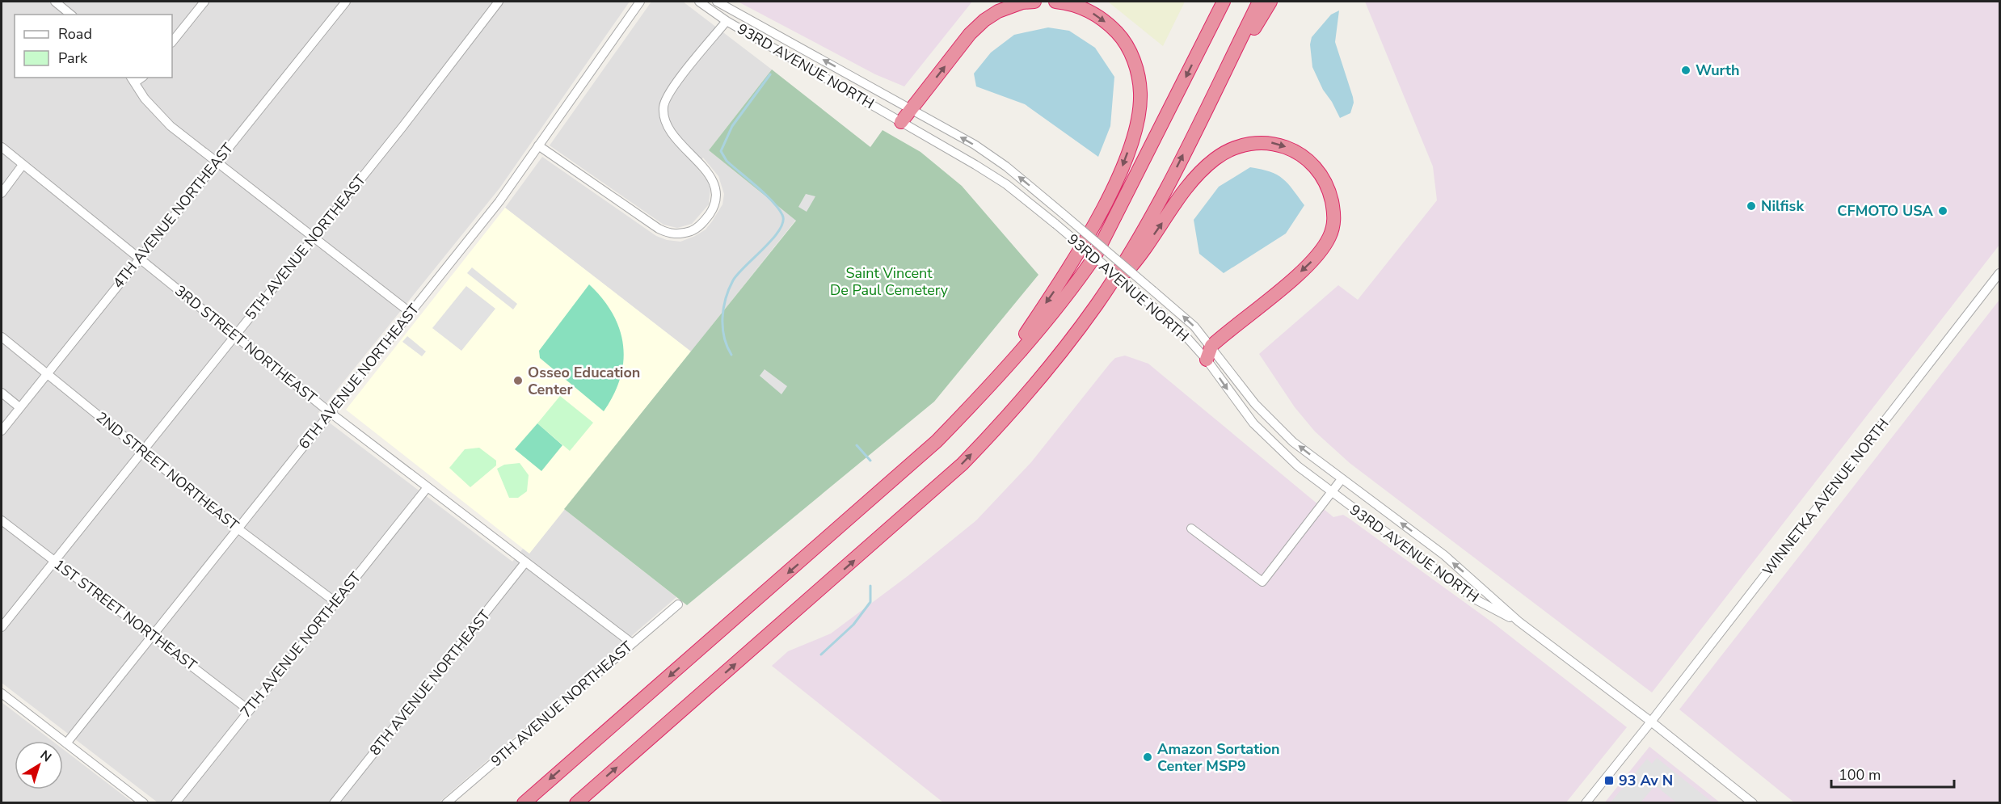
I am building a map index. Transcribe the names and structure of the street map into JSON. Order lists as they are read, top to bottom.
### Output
{
  "streets": {
    "street": [
      "93RD AVENUE NORTH",
      "4TH AVENUE NORTHEAST",
      "5TH AVENUE NORTHEAST",
      "3RD STREET NORTHEAST",
      "6TH AVENUE NORTHEAST",
      "2ND STREET NORTHEAST",
      "WINNETKA AVENUE NORTH",
      "1ST STREET NORTHEAST",
      "7TH AVENUE NORTHEAST",
      "8TH AVENUE NORTHEAST",
      "9TH AVENUE NORTHEAST"
    ]
  },
  "crossings": [
    ["93RD AVENUE NORTH", "WINNETKA AVENUE NORTH"],
    ["4TH AVENUE NORTHEAST", "3RD STREET NORTHEAST"],
    ["4TH AVENUE NORTHEAST", "2ND STREET NORTHEAST"],
    ["5TH AVENUE NORTHEAST", "3RD STREET NORTHEAST"],
    ["5TH AVENUE NORTHEAST", "2ND STREET NORTHEAST"],
    ["5TH AVENUE NORTHEAST", "1ST STREET NORTHEAST"],
    ["3RD STREET NORTHEAST", "6TH AVENUE NORTHEAST"],
    ["3RD STREET NORTHEAST", "7TH AVENUE NORTHEAST"],
    ["3RD STREET NORTHEAST", "8TH AVENUE NORTHEAST"],
    ["3RD STREET NORTHEAST", "9TH AVENUE NORTHEAST"],
    ["6TH AVENUE NORTHEAST", "2ND STREET NORTHEAST"],
    ["6TH AVENUE NORTHEAST", "1ST STREET NORTHEAST"],
    ["2ND STREET NORTHEAST", "7TH AVENUE NORTHEAST"],
    ["1ST STREET NORTHEAST", "7TH AVENUE NORTHEAST"]
  ],
  "parks": ["Saint Vincent De Paul Cemetery"],
  "places": {
    "other": [
      "Wurth",
      "Nilfisk",
      "CFMOTO USA",
      "Osseo Education Center",
      "Amazon Sortation Center MSP9"
    ],
    "transit": ["93 Av N"]
  },
  "legend": ["Road", "Park"],
  "scale_bar": "100 m",
  "north": "top right"
}
